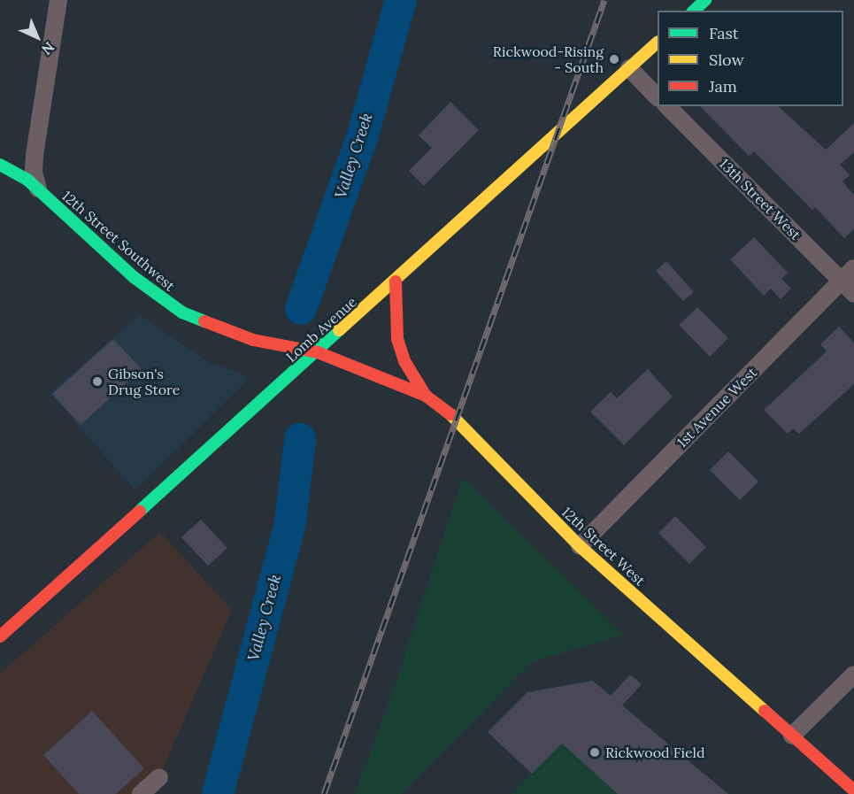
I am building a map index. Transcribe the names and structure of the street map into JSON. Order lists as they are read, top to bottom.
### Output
{
  "streets": {
    "street": [
      "13th Street West",
      "12th Street Southwest",
      "Lomb Avenue",
      "1st Avenue West",
      "12th Street West"
    ]
  },
  "crossings": [
    ["13th Street West", "1st Avenue West"],
    ["12th Street Southwest", "Lomb Avenue"],
    ["12th Street Southwest", "12th Street West"],
    ["Lomb Avenue", "12th Street West"],
    ["1st Avenue West", "12th Street West"]
  ],
  "water": ["Valley Creek"],
  "places": ["Rickwood-Rising - South", "Gibson's Drug Store", "Rickwood Field"],
  "legend": ["Fast", "Slow", "Jam"],
  "north": "bottom right"
}
